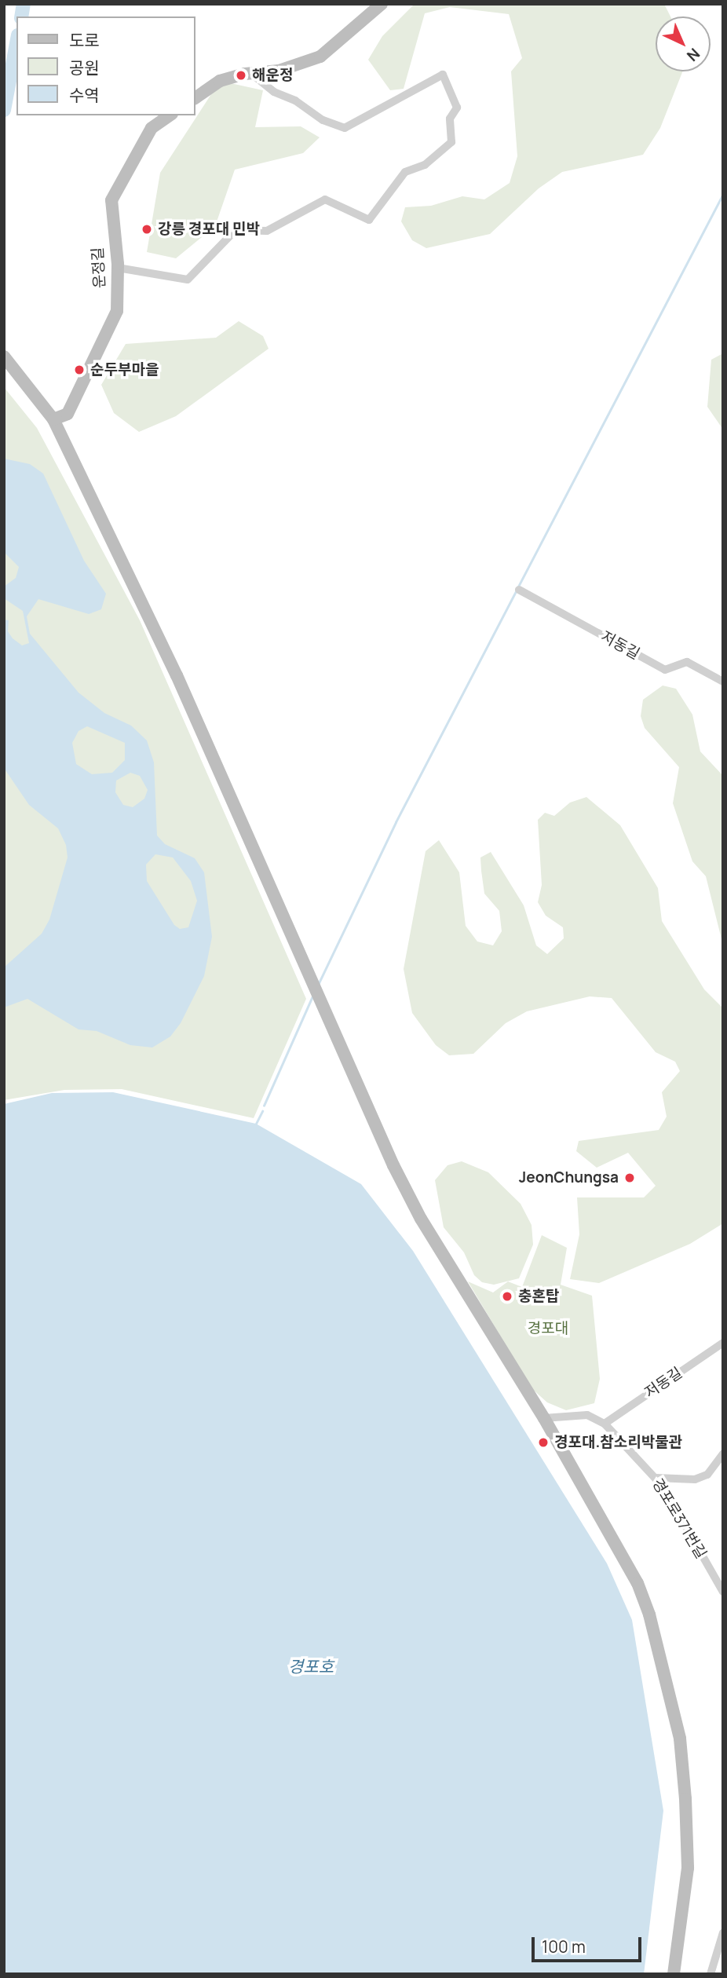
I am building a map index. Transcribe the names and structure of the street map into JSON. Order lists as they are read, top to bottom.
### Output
{
  "streets": {
    "street": ["운정길", "저동길", "경포로371번길"]
  },
  "crossings": [
    ["저동길", "경포로371번길"]
  ],
  "water": ["경포호"],
  "parks": ["경포대"],
  "places": [
    "해운정",
    "강릉 경포대 민박",
    "순두부마을",
    "JeonChungsa",
    "충혼탑",
    "경포대.참소리박물관"
  ],
  "legend": ["도로", "공원", "수역"],
  "scale_bar": "100 m",
  "north": "bottom right"
}
